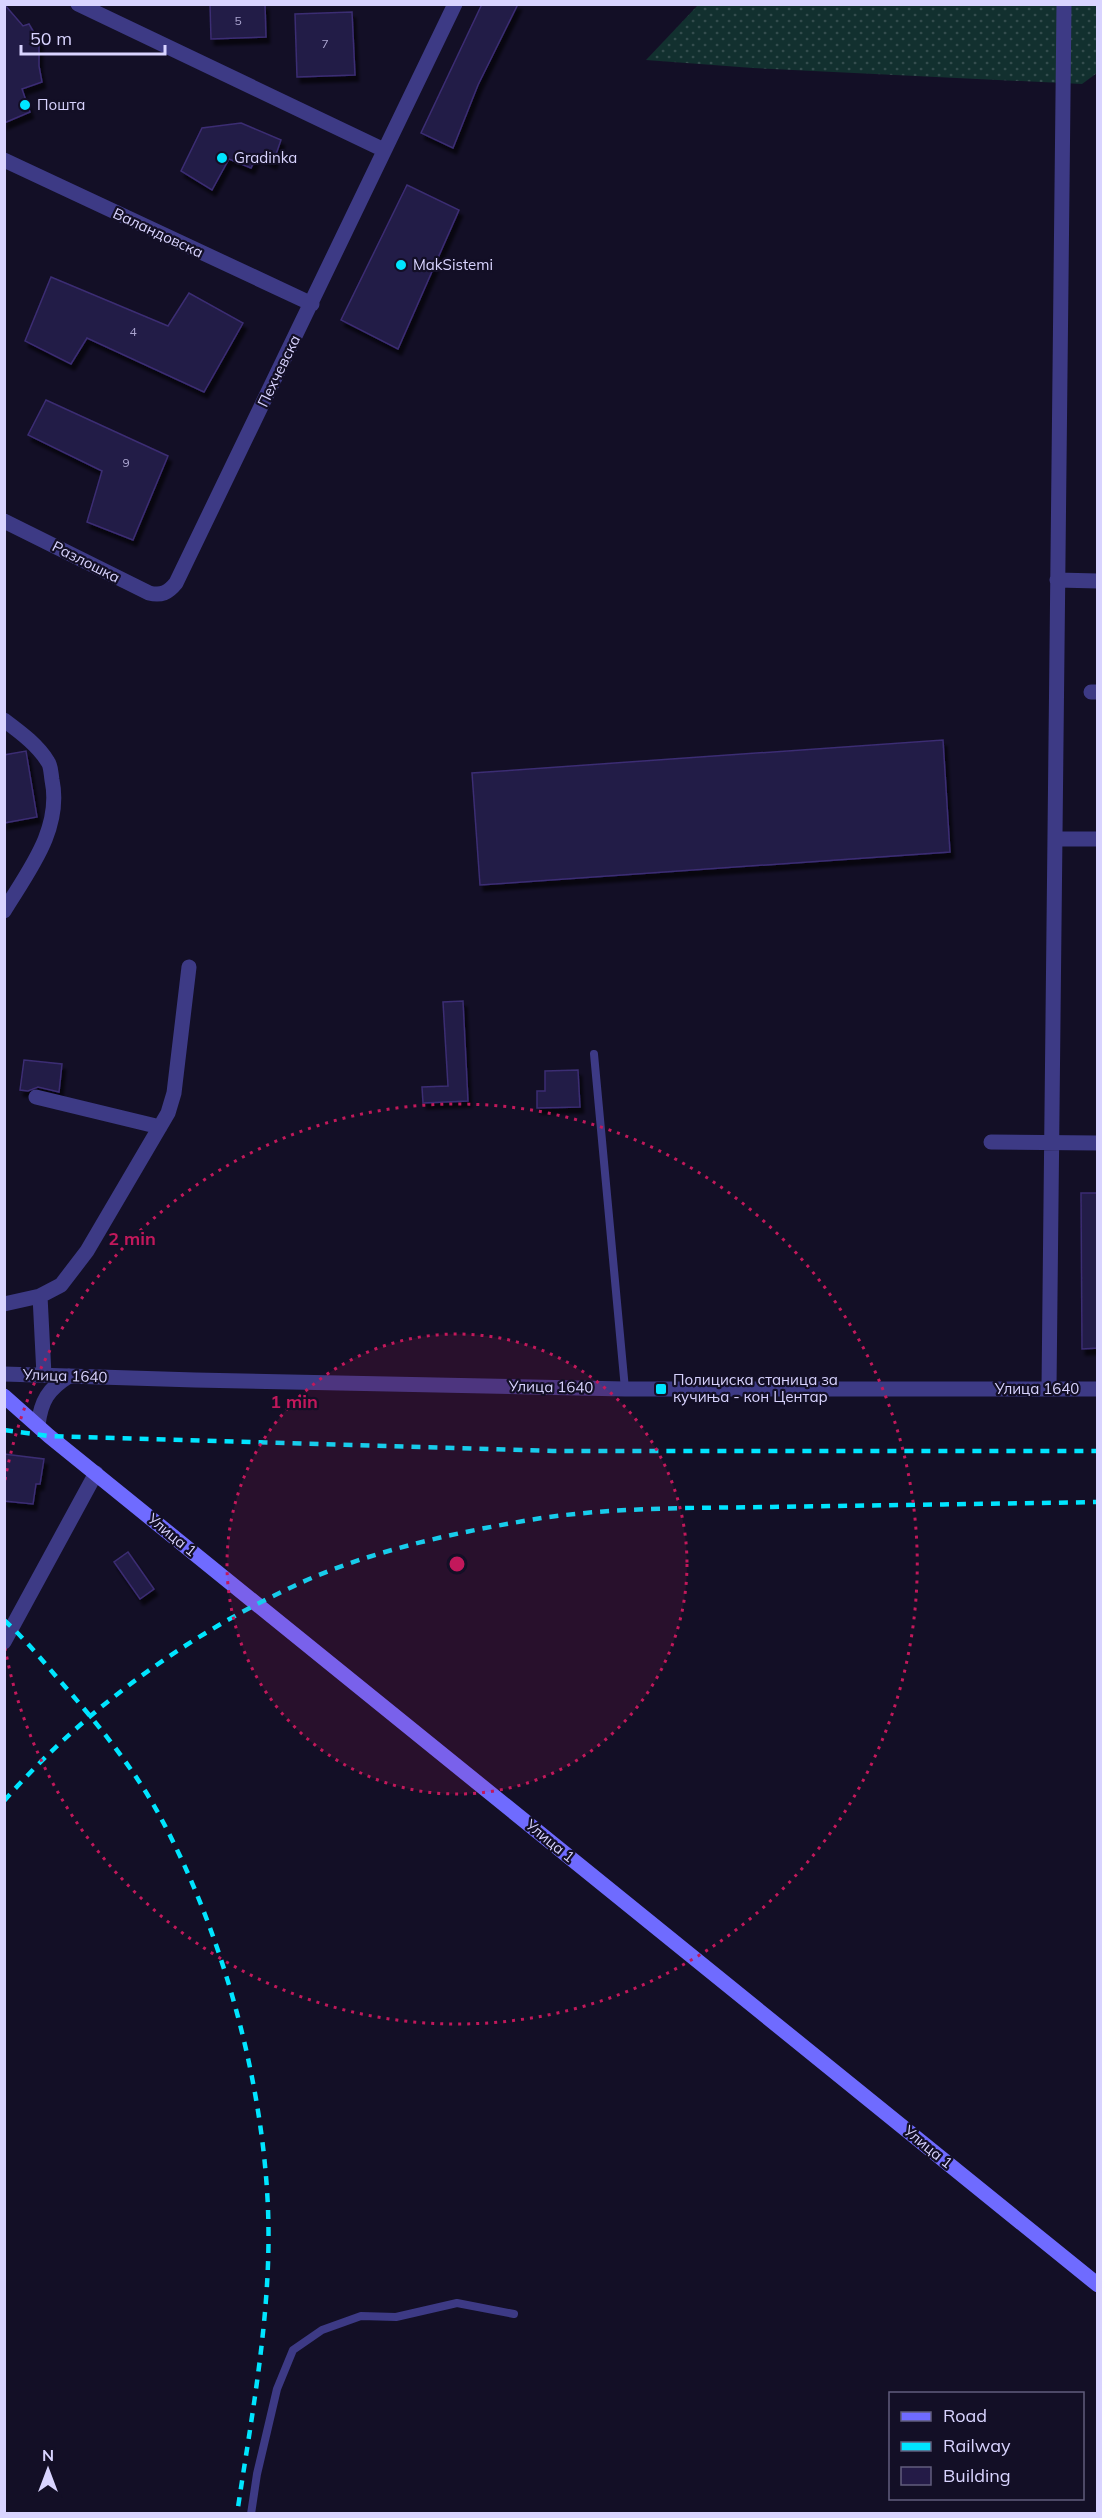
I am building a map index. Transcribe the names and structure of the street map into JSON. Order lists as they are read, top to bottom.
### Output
{
  "streets": {
    "main road": ["Улица 1"],
    "street": [
      "Валандовска",
      "Пехчевска",
      "Разлошка",
      "Улица 1640"
    ]
  },
  "crossings": [
    ["Валандовска", "Пехчевска"],
    ["Пехчевска", "Разлошка"]
  ],
  "places": {
    "other": ["Пошта", "Gradinka", "MakSistemi"],
    "transit": ["Полициска станица за кучиња - кон Центар"]
  },
  "house_numbers": [
    "5",
    "7",
    "4",
    "9"
  ],
  "legend": ["Road", "Railway", "Building"],
  "scale_bar": "50 m",
  "north": "top",
  "rings": ["2 min", "1 min"]
}
